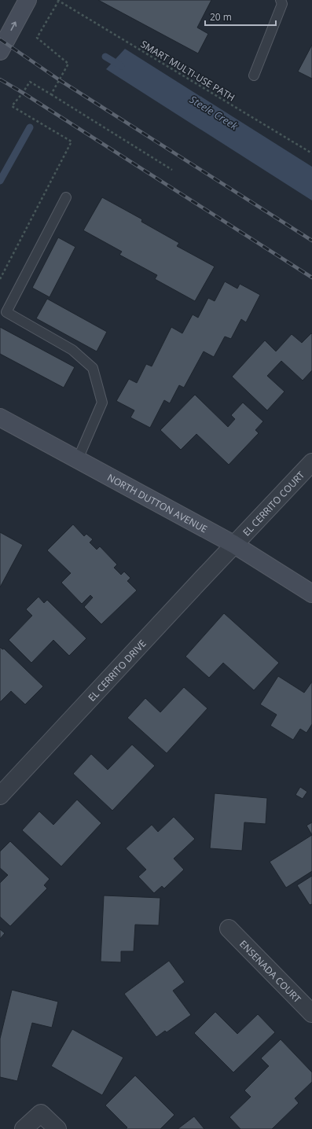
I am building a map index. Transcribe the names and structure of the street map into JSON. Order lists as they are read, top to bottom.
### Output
{
  "streets": {
    "main road": ["NORTH DUTTON AVENUE"],
    "street": ["EL CERRITO COURT", "EL CERRITO DRIVE", "ENSENADA COURT"],
    "path": ["SMART MULTI-USE PATH"]
  },
  "crossings": [
    ["NORTH DUTTON AVENUE", "EL CERRITO COURT"],
    ["NORTH DUTTON AVENUE", "EL CERRITO DRIVE"],
    ["EL CERRITO COURT", "EL CERRITO DRIVE"]
  ],
  "water": ["Steele Creek"],
  "scale_bar": "20 m"
}
